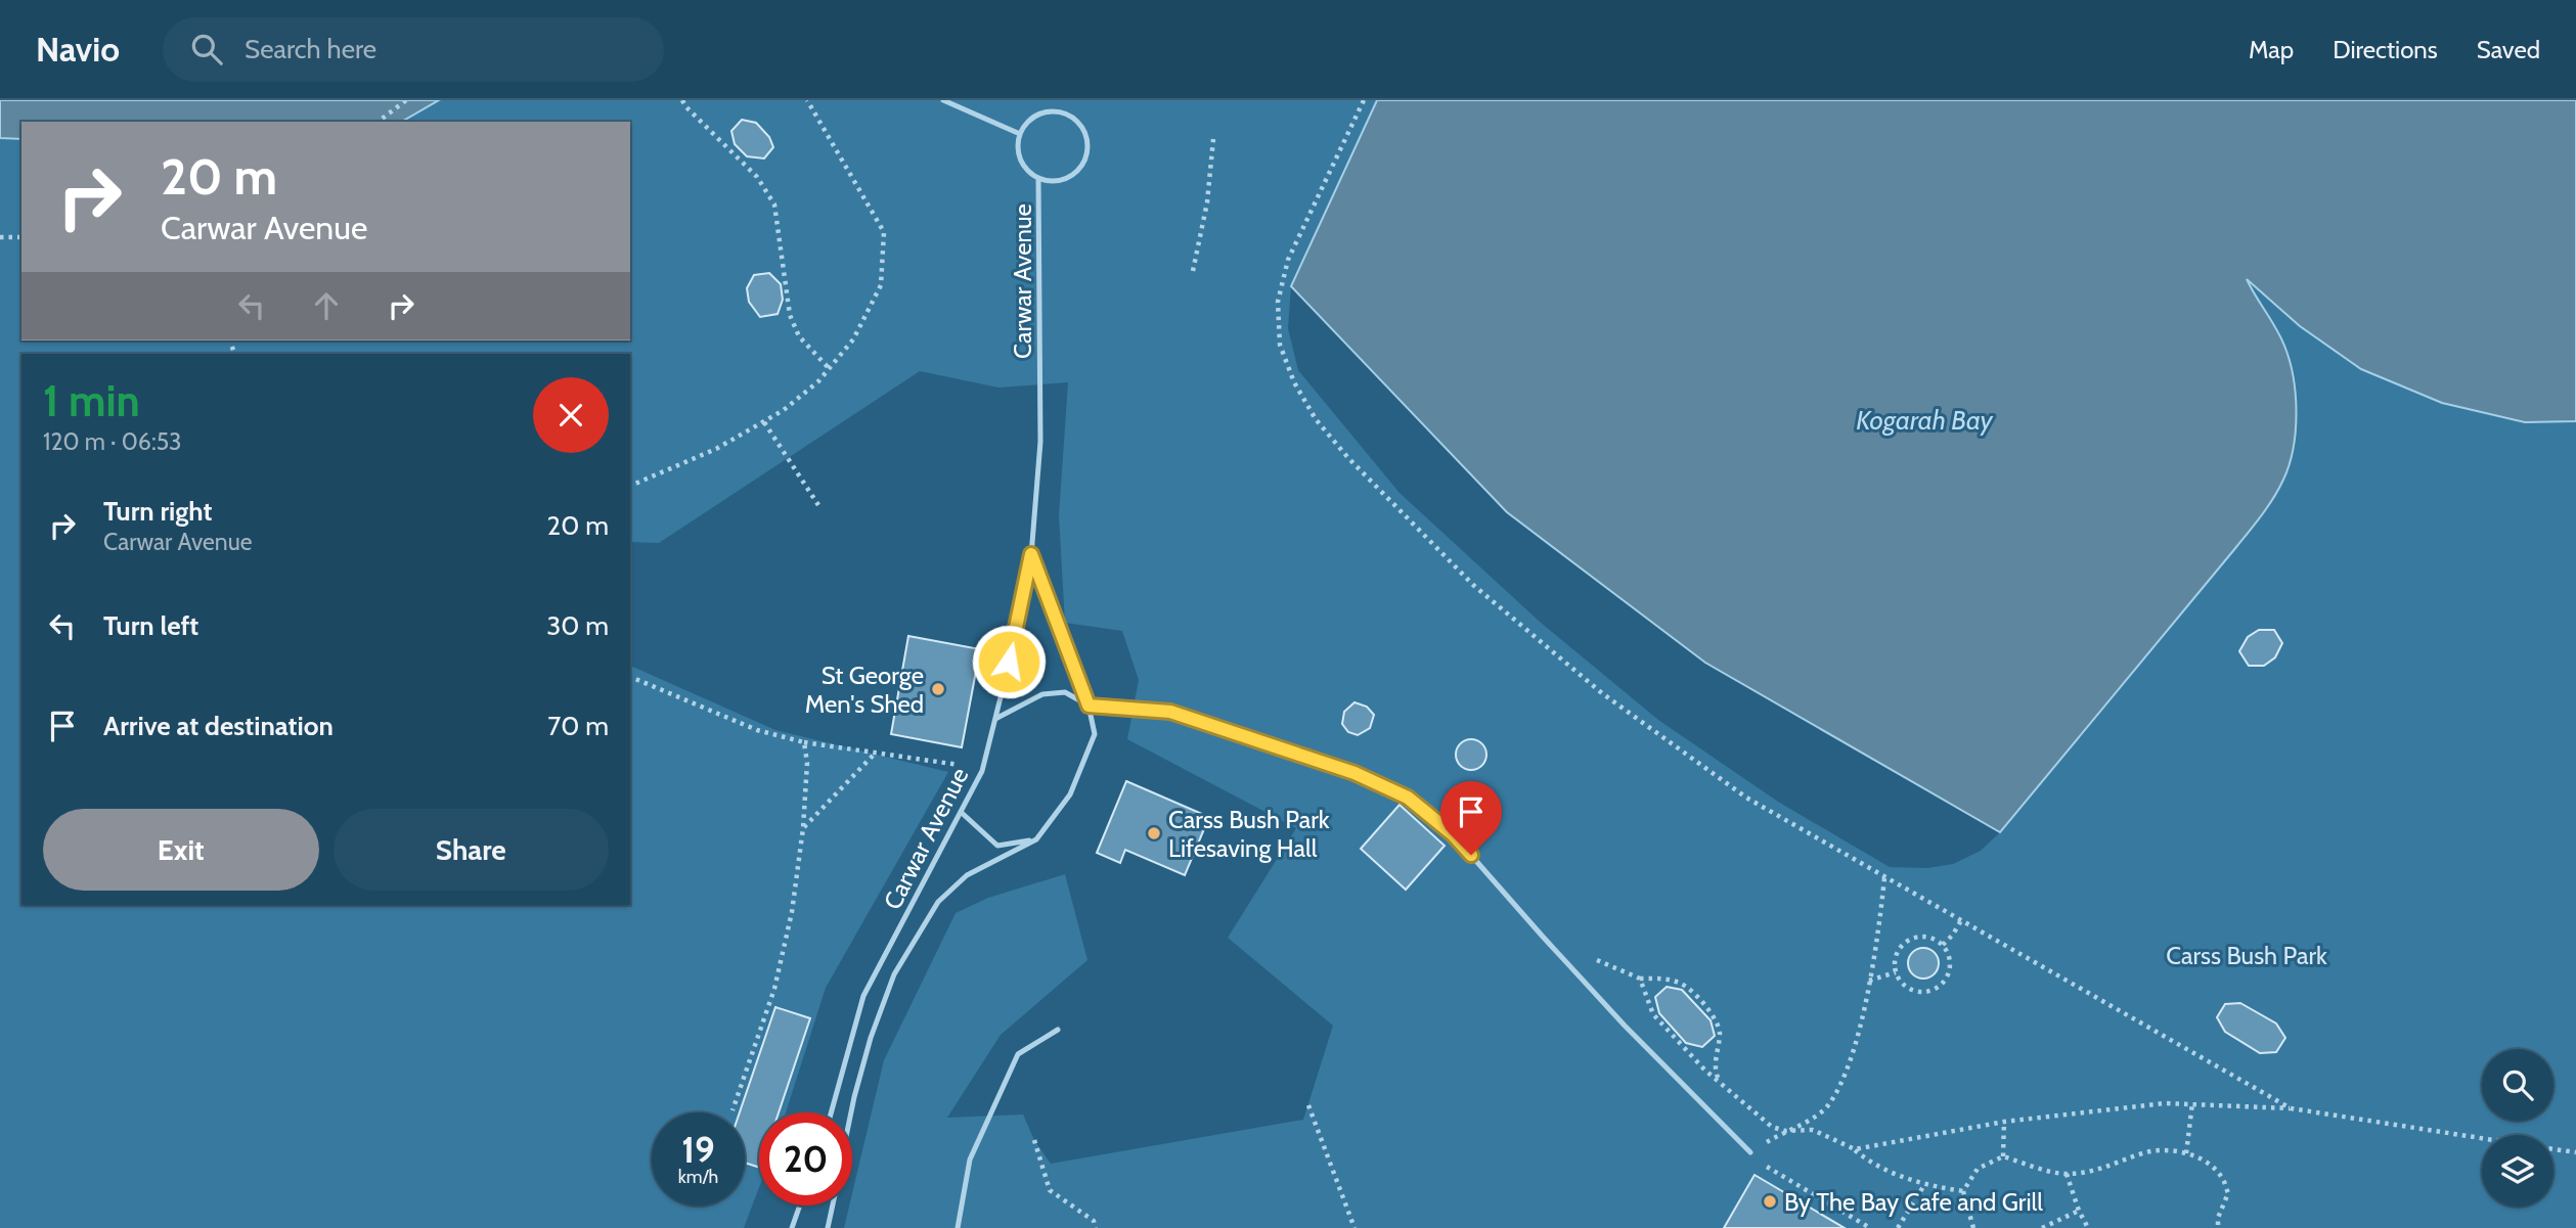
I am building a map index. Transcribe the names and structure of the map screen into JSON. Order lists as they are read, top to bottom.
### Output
{
  "streets": {
    "lane": ["Carwar Avenue"]
  },
  "water": ["Kogarah Bay"],
  "parks": ["Carss Bush Park"],
  "places": ["St George Men's Shed", "Carss Bush Park Lifesaving Hall", "By The Bay Cafe and Grill"],
  "page": {
    "header": "Navio",
    "search": "Search here",
    "nav": ["Map", "Directions", "Saved"],
    "turn": ["20 m", "Carwar Avenue"],
    "heading": ["1 min", "120 m · 06:53"],
    "list": [
      {
        "name": "Turn right",
        "note": "Carwar Avenue",
        "value": "20 m"
      },
      {
        "name": "Turn left",
        "value": "30 m"
      },
      {
        "name": "Arrive at destination",
        "value": "70 m"
      }
    ],
    "buttons": ["Exit", "Share"],
    "speed": "19 km/h",
    "limit": "20"
  }
}
